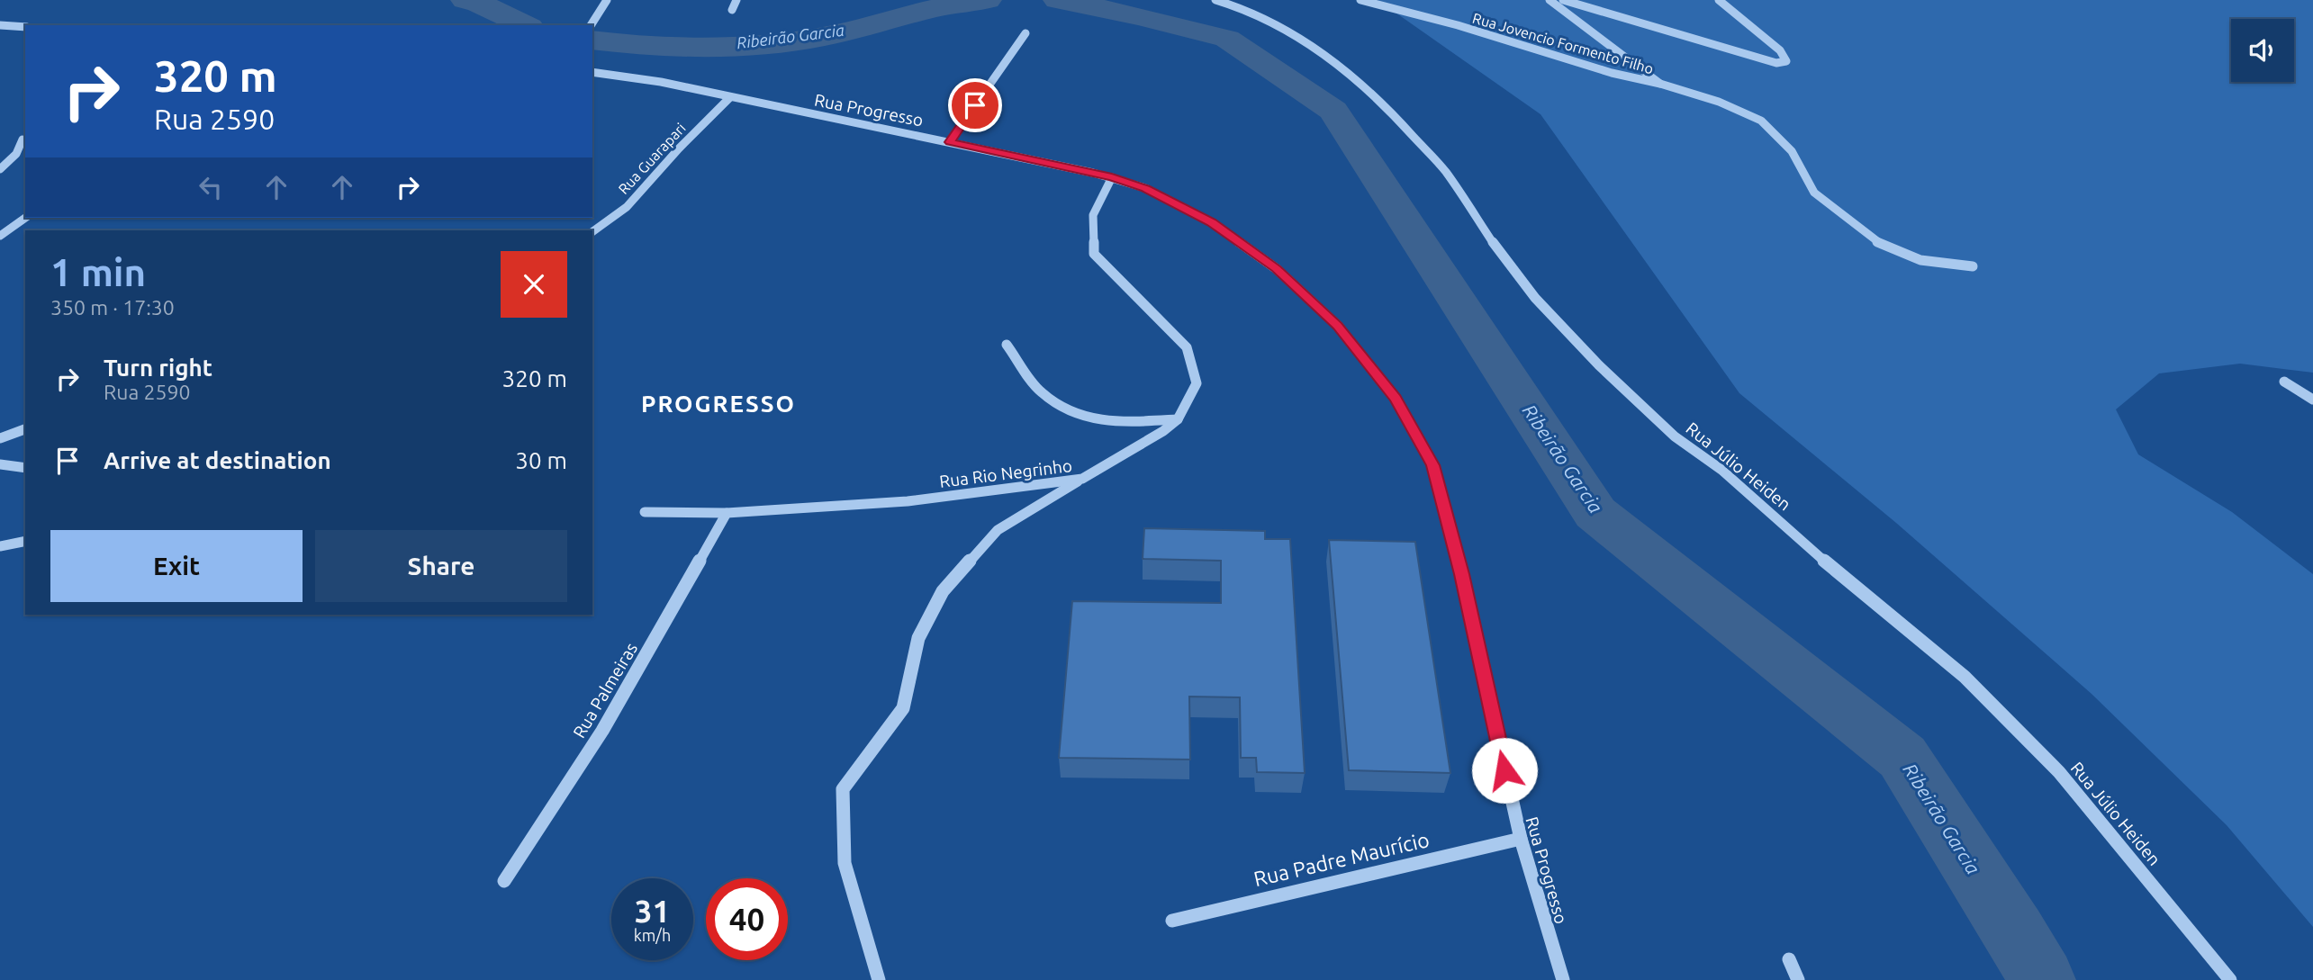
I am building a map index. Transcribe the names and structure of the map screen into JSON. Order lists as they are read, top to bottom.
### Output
{
  "streets": {
    "street": [
      "Rua Jovencio Formento Filho",
      "Rua Progresso",
      "Rua Guarapari",
      "Rua Júlio Heiden",
      "Rua Rio Negrinho",
      "Rua Palmeiras",
      "Rua Padre Maurício"
    ]
  },
  "crossings": [
    ["Rua Progresso", "Rua Guarapari"],
    ["Rua Progresso", "Rua Rio Negrinho"],
    ["Rua Progresso", "Rua Padre Maurício"],
    ["Rua Rio Negrinho", "Rua Palmeiras"]
  ],
  "districts": ["PROGRESSO"],
  "water": ["Ribeirão Garcia"],
  "page": {
    "turn": ["320 m", "Rua 2590"],
    "heading": ["1 min", "350 m · 17:30"],
    "list": [
      {
        "name": "Turn right",
        "note": "Rua 2590",
        "value": "320 m"
      },
      {
        "name": "Arrive at destination",
        "value": "30 m"
      }
    ],
    "buttons": ["Exit", "Share"],
    "speed": "31 km/h",
    "limit": "40"
  }
}
